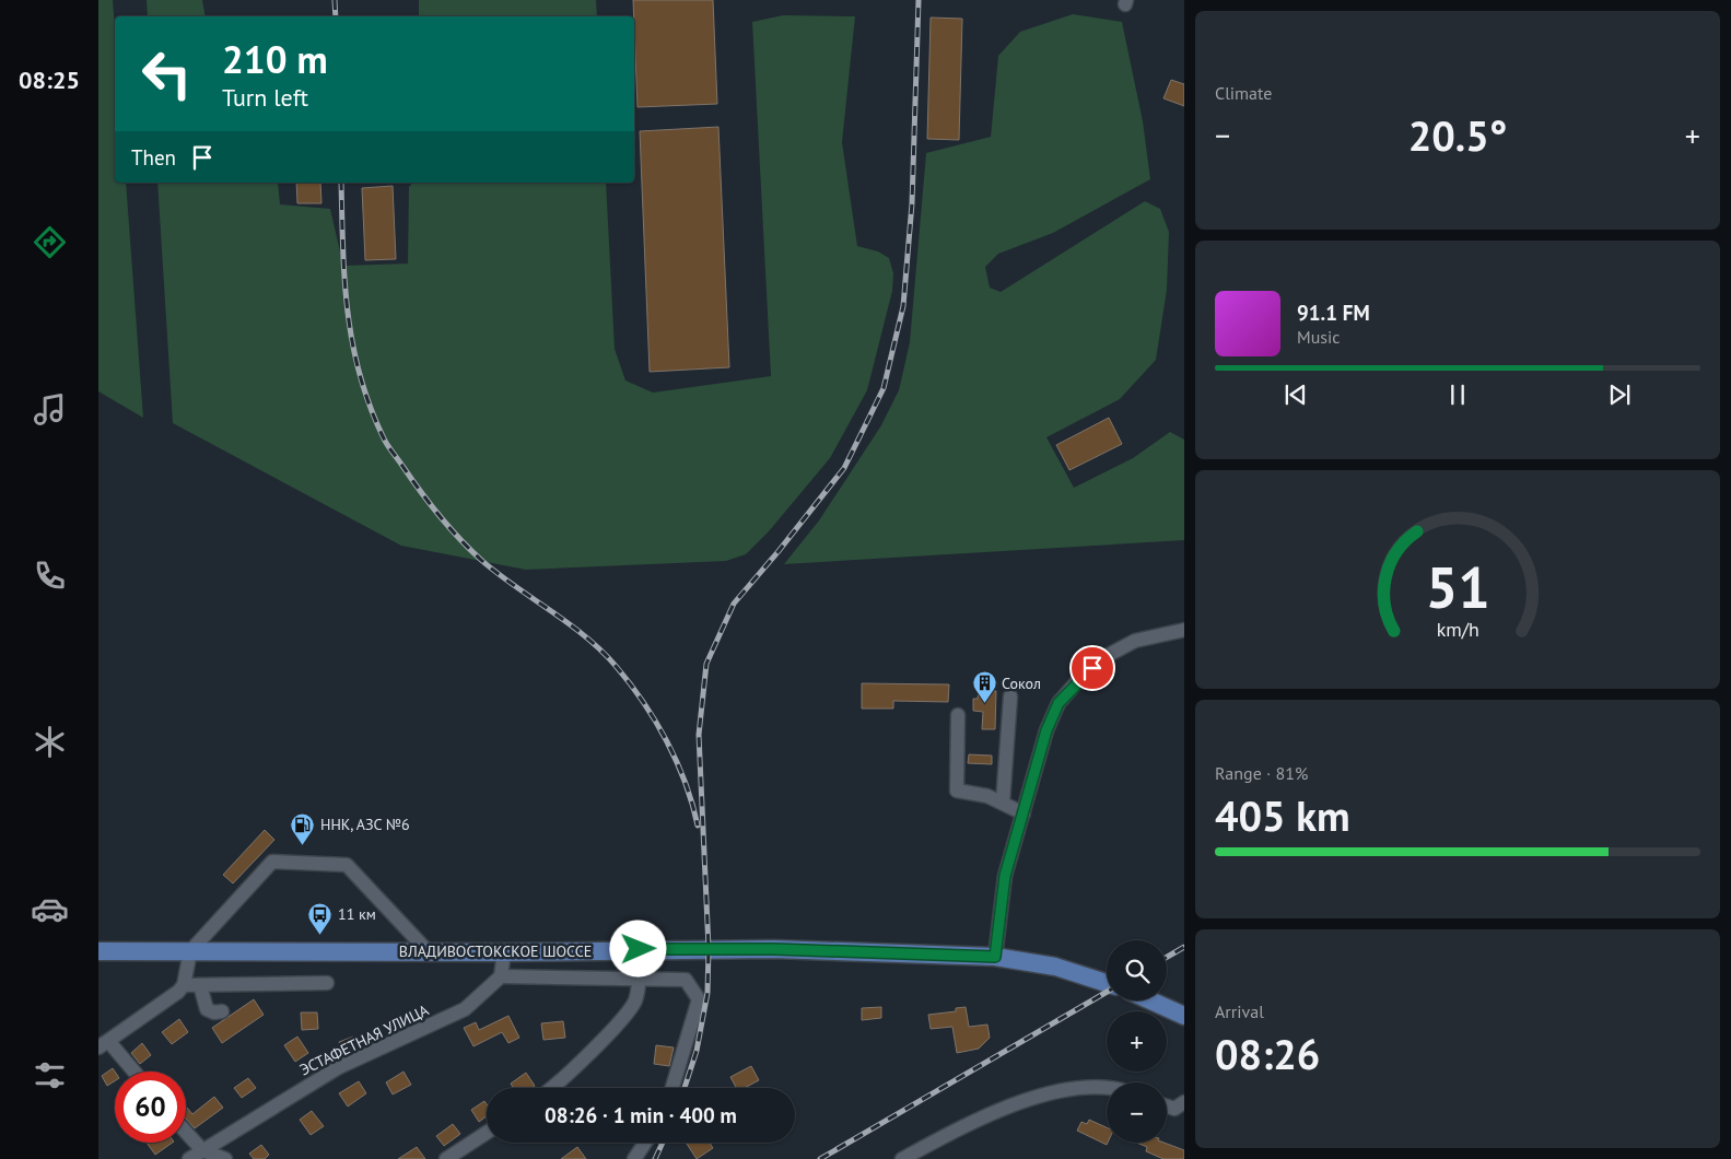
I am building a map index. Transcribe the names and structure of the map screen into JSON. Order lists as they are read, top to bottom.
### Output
{
  "streets": {
    "main road": ["ВЛАДИВОСТОКСКОЕ ШОССЕ"],
    "street": ["ЭСТАФЕТНАЯ УЛИЦА"]
  },
  "places": {
    "building": ["Сокол"],
    "fuel station": ["ННК, АЗС №6"],
    "bus stop": ["11 км"]
  },
  "page": {
    "tabs": "08:25",
    "tile": [
      "Climate",
      ["Range · 81%", "405 km"],
      ["Arrival", "08:26"]
    ],
    "turn": ["210 m", "Turn left"],
    "heat": ["−", "20.5°", "+"],
    "then": "Then",
    "song": ["91.1 FM", "Music"],
    "map_buttons": ["+", "−"],
    "limit": "60",
    "trip": "08:26 · 1 min · 400 m",
    "gauge": ["51", "km/h"]
  }
}
